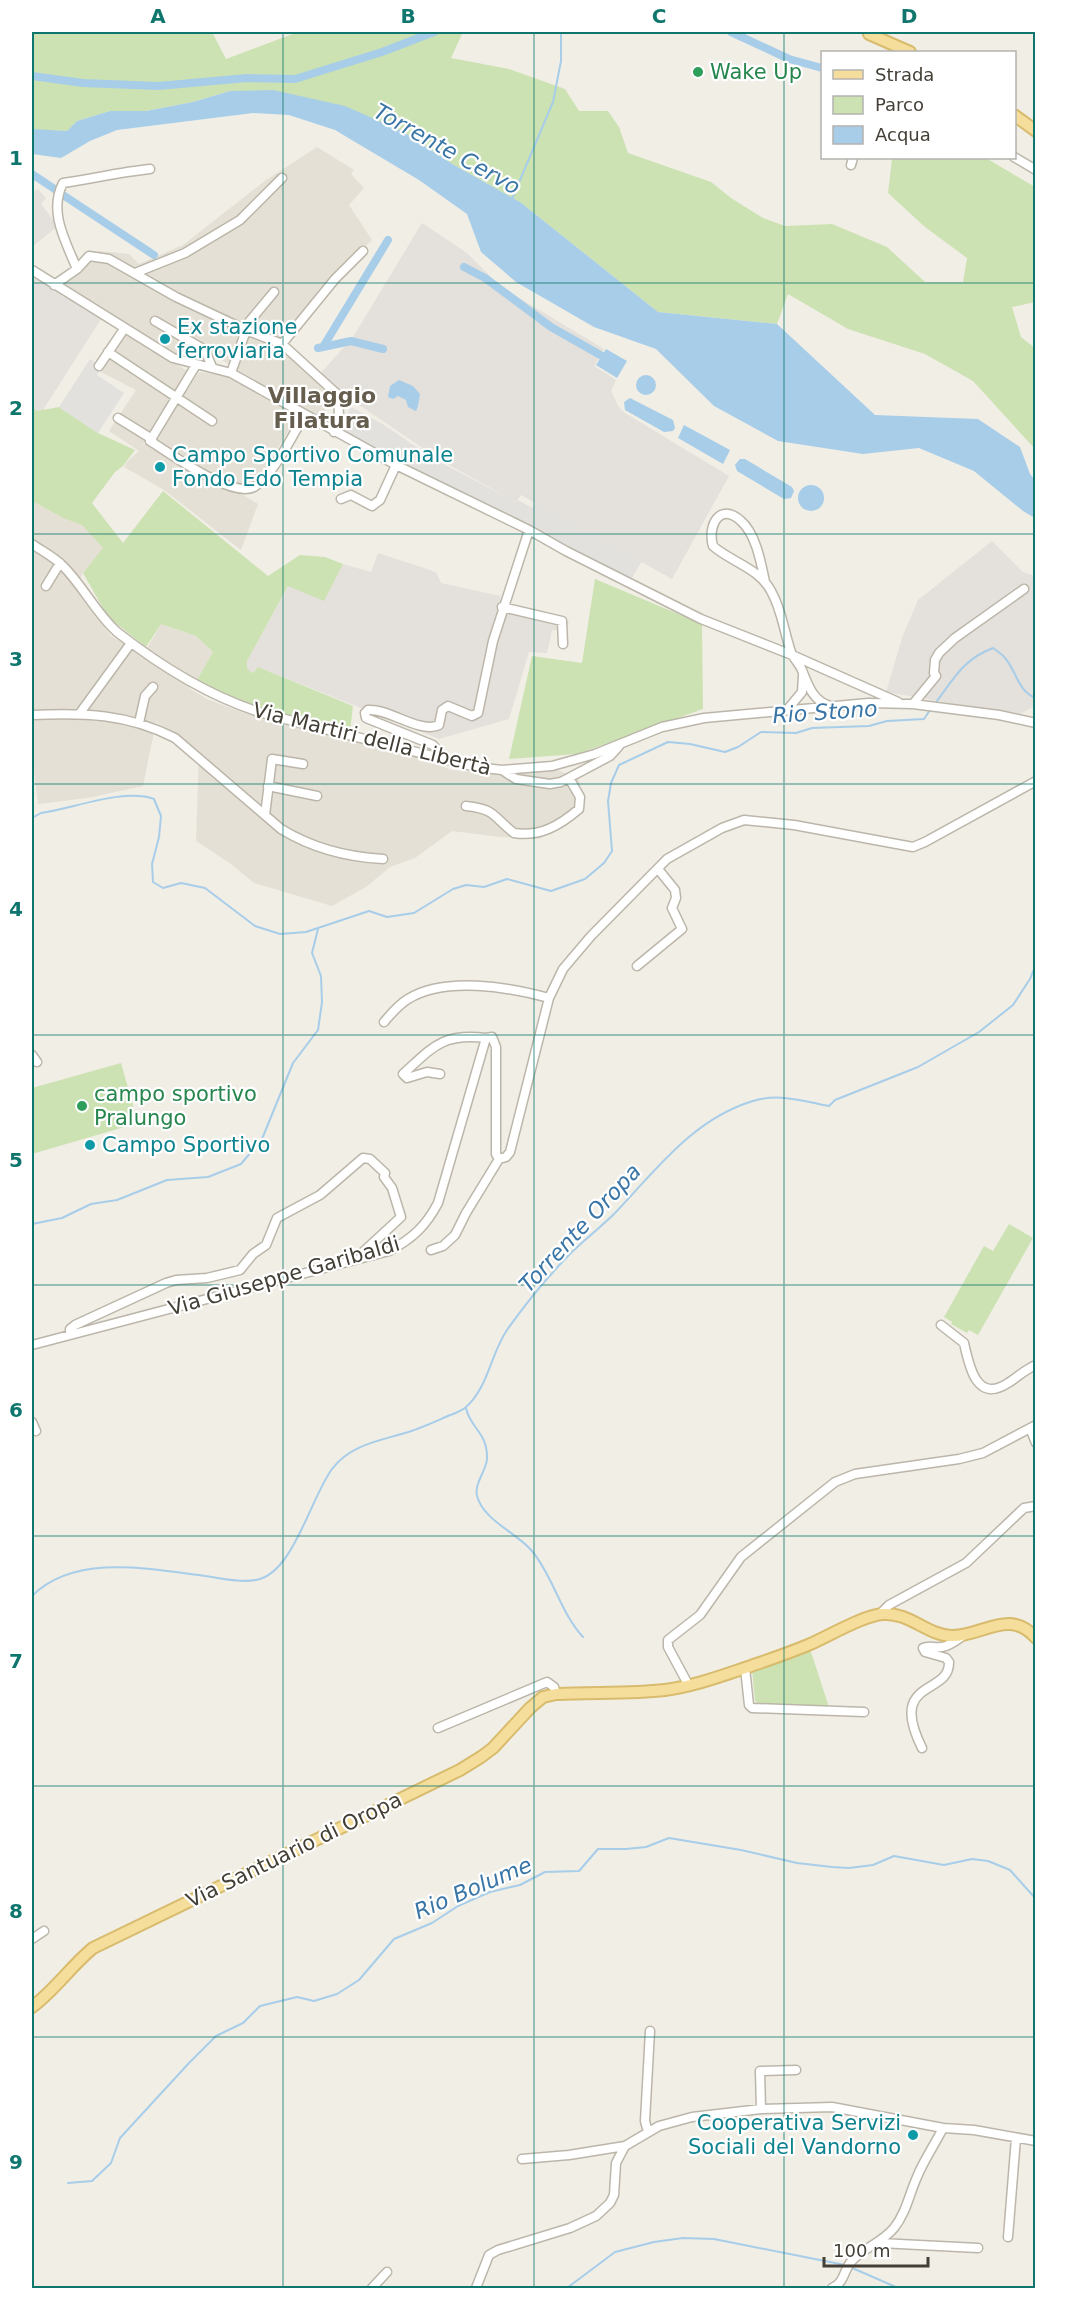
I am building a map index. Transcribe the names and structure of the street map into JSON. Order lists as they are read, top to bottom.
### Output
{
  "streets": {
    "main road": ["Via Santuario di Oropa"],
    "street": ["Via Martiri della Libertà", "Via Giuseppe Garibaldi"]
  },
  "districts": ["Villaggio Filatura"],
  "water": [
    "Torrente Cervo",
    "Rio Stono",
    "Torrente Oropa",
    "Rio Bolume"
  ],
  "places": [
    "Wake Up",
    "Ex stazione ferroviaria",
    "Campo Sportivo Comunale Fondo Edo Tempia",
    "campo sportivo Pralungo",
    "Campo Sportivo",
    "Cooperativa Servizi Sociali del Vandorno"
  ],
  "legend": ["Strada", "Parco", "Acqua"],
  "scale_bar": "100 m",
  "grid": {
    "columns": [
      "A",
      "B",
      "C",
      "D"
    ],
    "rows": [
      "1",
      "2",
      "3",
      "4",
      "5",
      "6",
      "7",
      "8",
      "9"
    ]
  }
}
